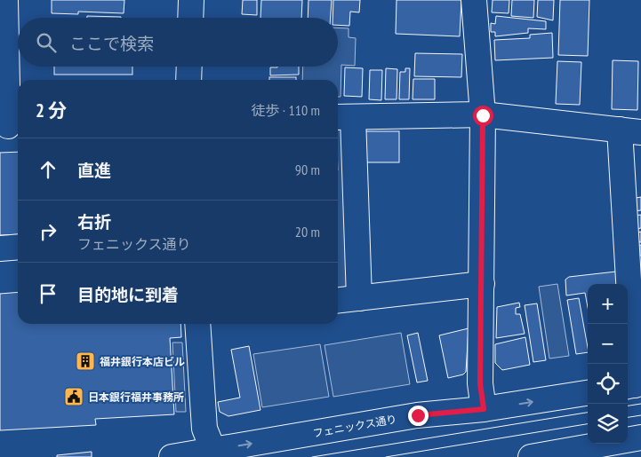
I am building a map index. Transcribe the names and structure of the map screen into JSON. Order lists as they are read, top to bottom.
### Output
{
  "streets": {
    "street": ["フェニックス通り"]
  },
  "places": {
    "building": ["福井銀行本店ビル"],
    "public building": ["日本銀行福井事務所"]
  },
  "page": {
    "search": "ここで検索",
    "heading": ["2 分", "徒歩 · 110 m"],
    "list": [
      ["直進", "90 m"],
      ["右折", "フェニックス通り", "20 m"],
      "目的地に到着"
    ],
    "map_buttons": ["+", "−"]
  }
}
